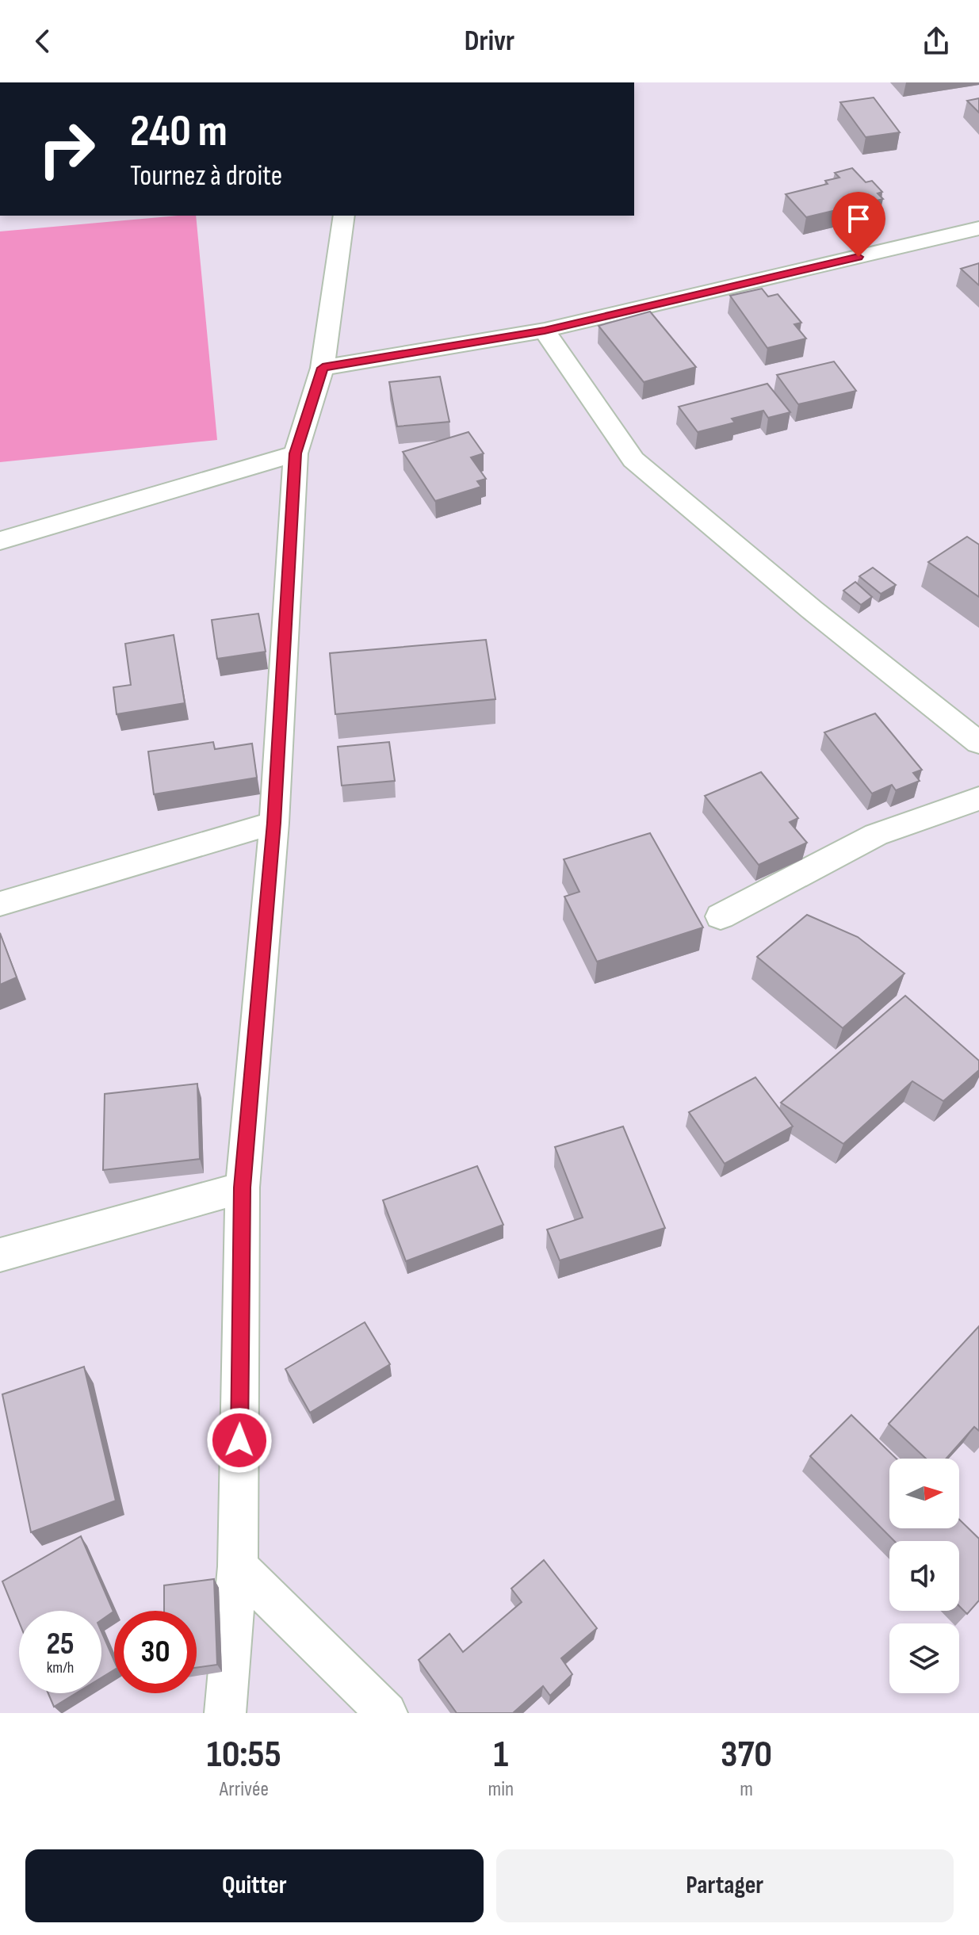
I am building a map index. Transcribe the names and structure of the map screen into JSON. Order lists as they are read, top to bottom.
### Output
{
  "north": "right",
  "page": {
    "header": "Drivr",
    "turn": ["240 m", "Tournez à droite"],
    "speed": "25 km/h",
    "limit": "30",
    "eta": [
      "10:55",
      "Arrivée",
      "1",
      "min",
      "370",
      "m"
    ],
    "buttons": ["Quitter", "Partager"]
  }
}
